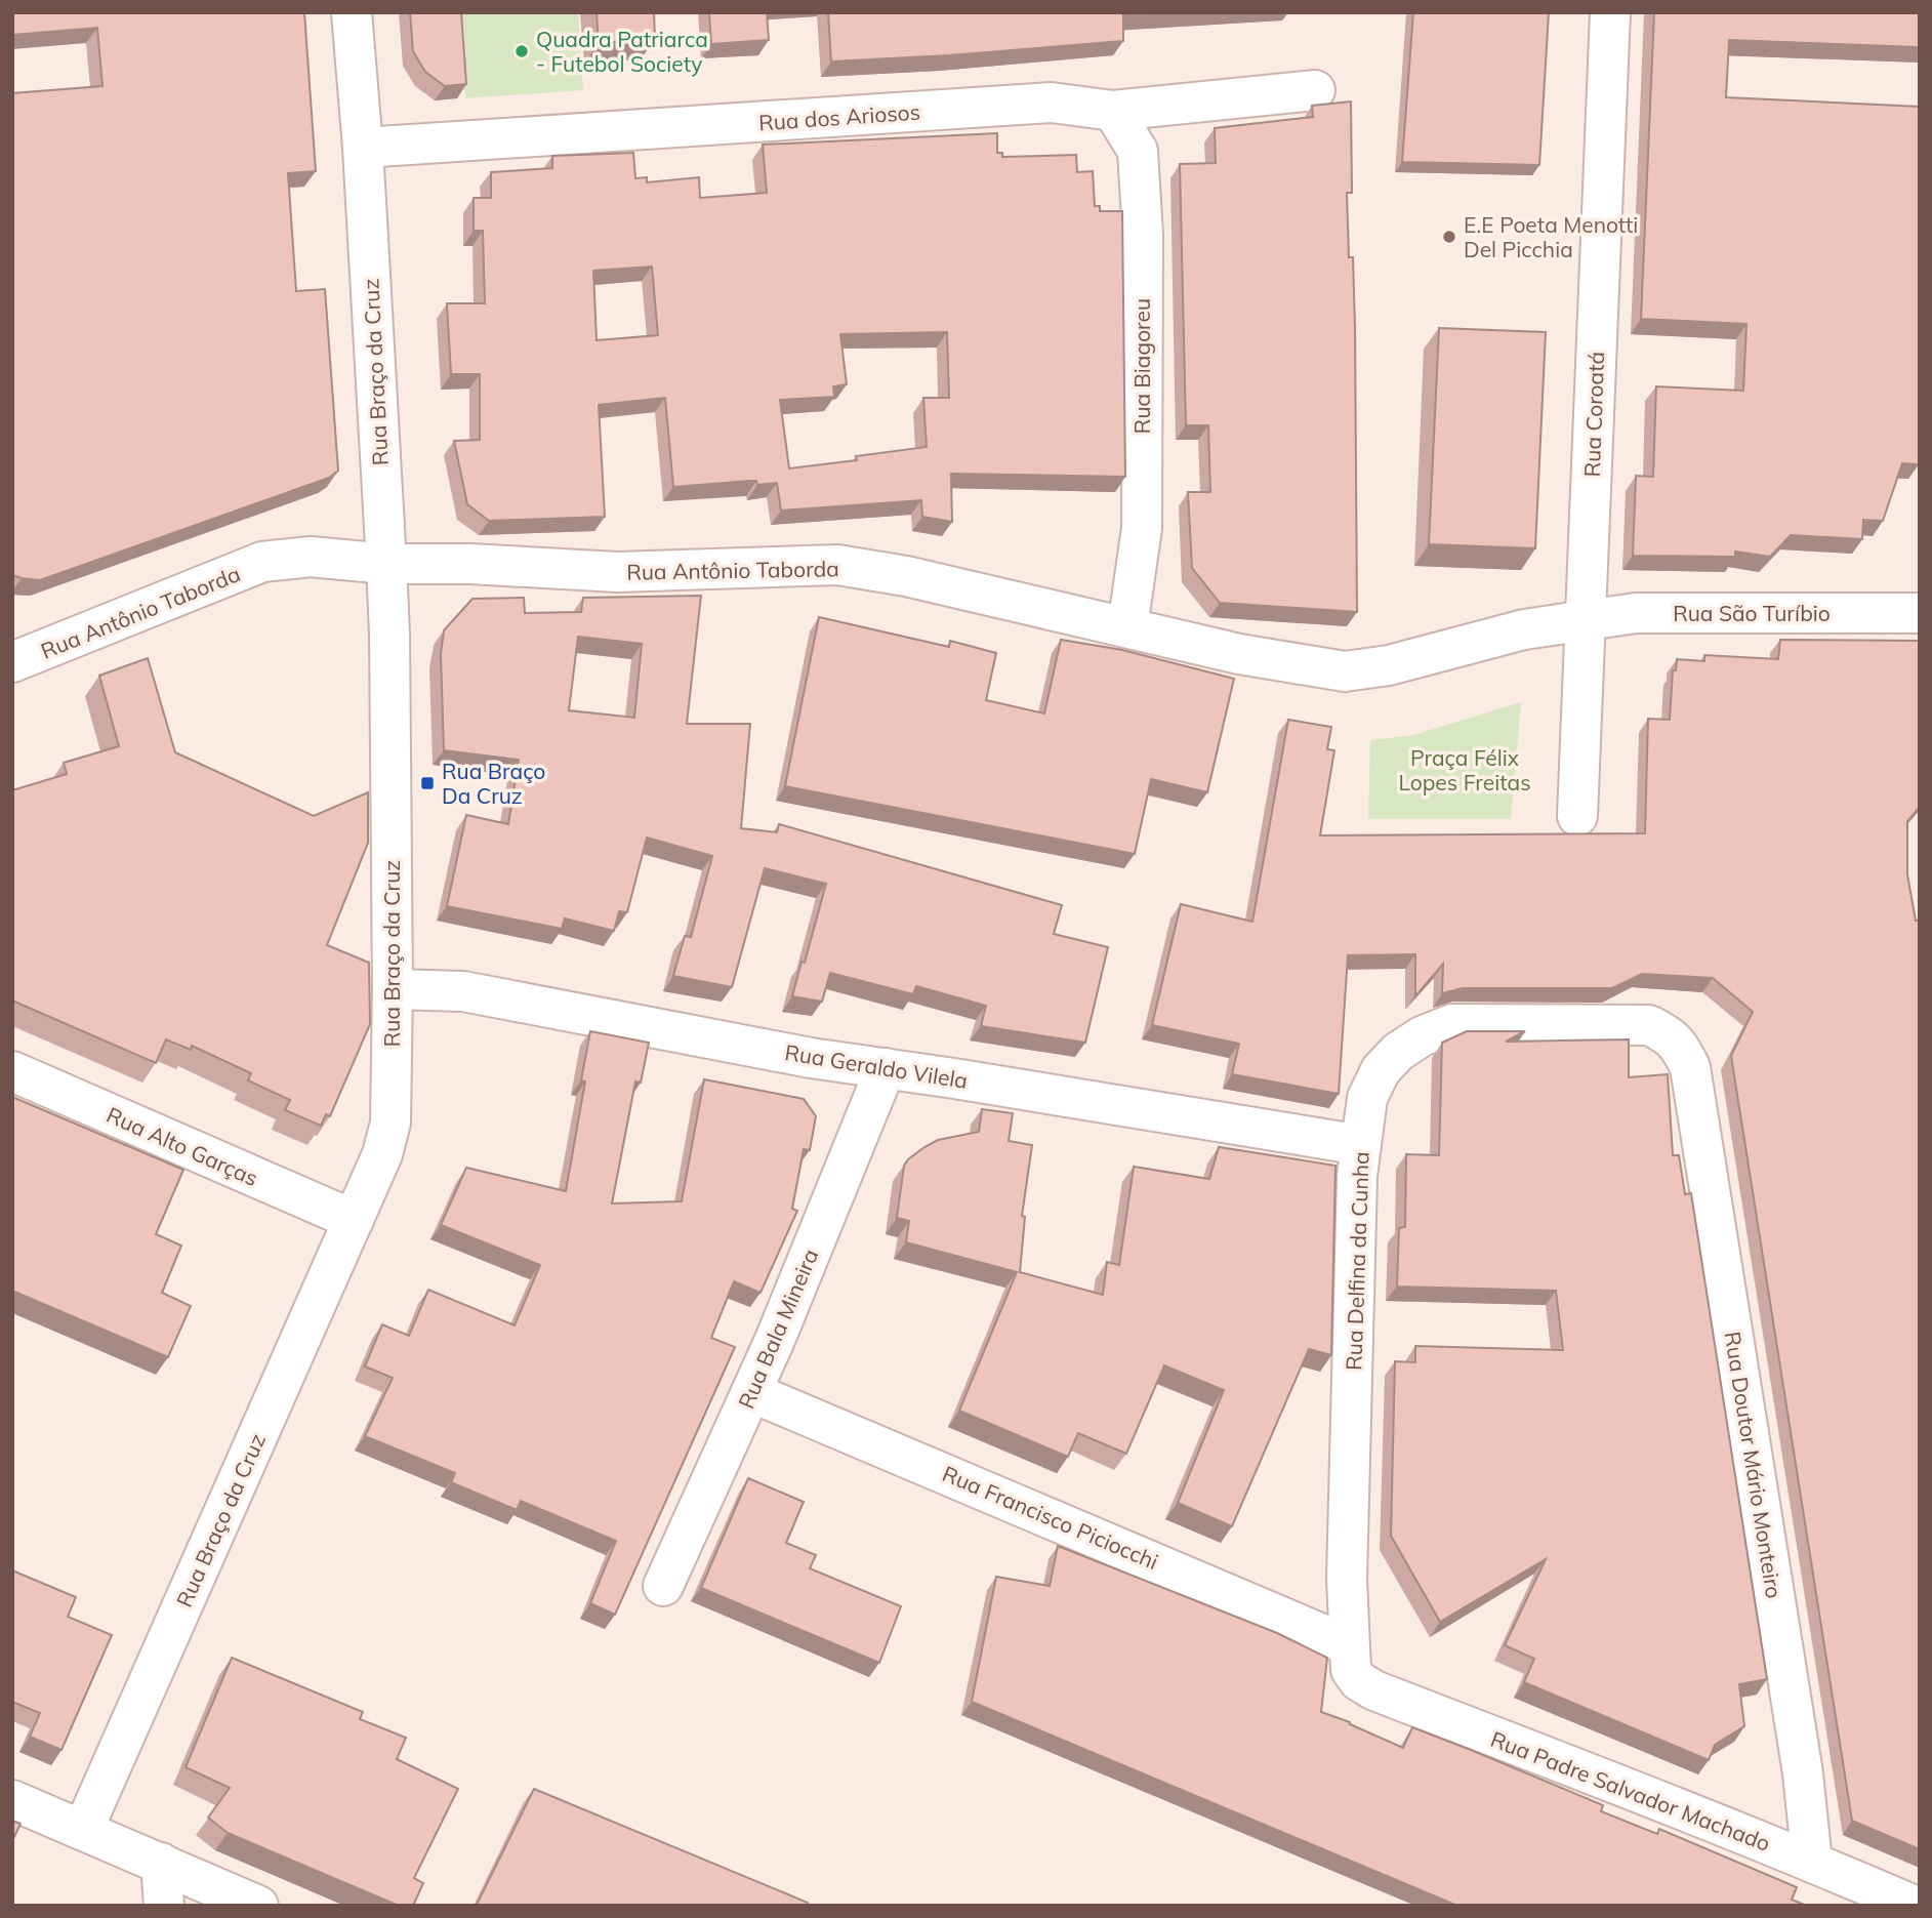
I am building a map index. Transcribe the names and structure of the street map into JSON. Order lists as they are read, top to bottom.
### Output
{
  "streets": {
    "street": [
      "Rua dos Ariosos",
      "Rua Biagoreu",
      "Rua Braço da Cruz",
      "Rua Coroatá",
      "Rua Antônio Taborda",
      "Rua São Turíbio",
      "Rua Geraldo Vilela",
      "Rua Alto Garças",
      "Rua Delfina da Cunha",
      "Rua Bala Mineira",
      "Rua Doutor Mário Monteiro",
      "Rua Francisco Piciocchi",
      "Rua Padre Salvador Machado"
    ]
  },
  "crossings": [
    ["Rua dos Ariosos", "Rua Biagoreu"],
    ["Rua dos Ariosos", "Rua Braço da Cruz"],
    ["Rua Biagoreu", "Rua Antônio Taborda"],
    ["Rua Braço da Cruz", "Rua Antônio Taborda"],
    ["Rua Braço da Cruz", "Rua Geraldo Vilela"],
    ["Rua Braço da Cruz", "Rua Alto Garças"],
    ["Rua Coroatá", "Rua Antônio Taborda"],
    ["Rua Coroatá", "Rua São Turíbio"],
    ["Rua Antônio Taborda", "Rua São Turíbio"],
    ["Rua Geraldo Vilela", "Rua Delfina da Cunha"],
    ["Rua Geraldo Vilela", "Rua Bala Mineira"],
    ["Rua Delfina da Cunha", "Rua Doutor Mário Monteiro"],
    ["Rua Delfina da Cunha", "Rua Francisco Piciocchi"],
    ["Rua Delfina da Cunha", "Rua Padre Salvador Machado"],
    ["Rua Bala Mineira", "Rua Francisco Piciocchi"],
    ["Rua Doutor Mário Monteiro", "Rua Padre Salvador Machado"],
    ["Rua Francisco Piciocchi", "Rua Padre Salvador Machado"]
  ],
  "parks": ["Praça Félix Lopes Freitas"],
  "places": {
    "other": ["Quadra Patriarca - Futebol Society", "E.E Poeta Menotti Del Picchia"],
    "transit": ["Rua Braço Da Cruz"]
  }
}
